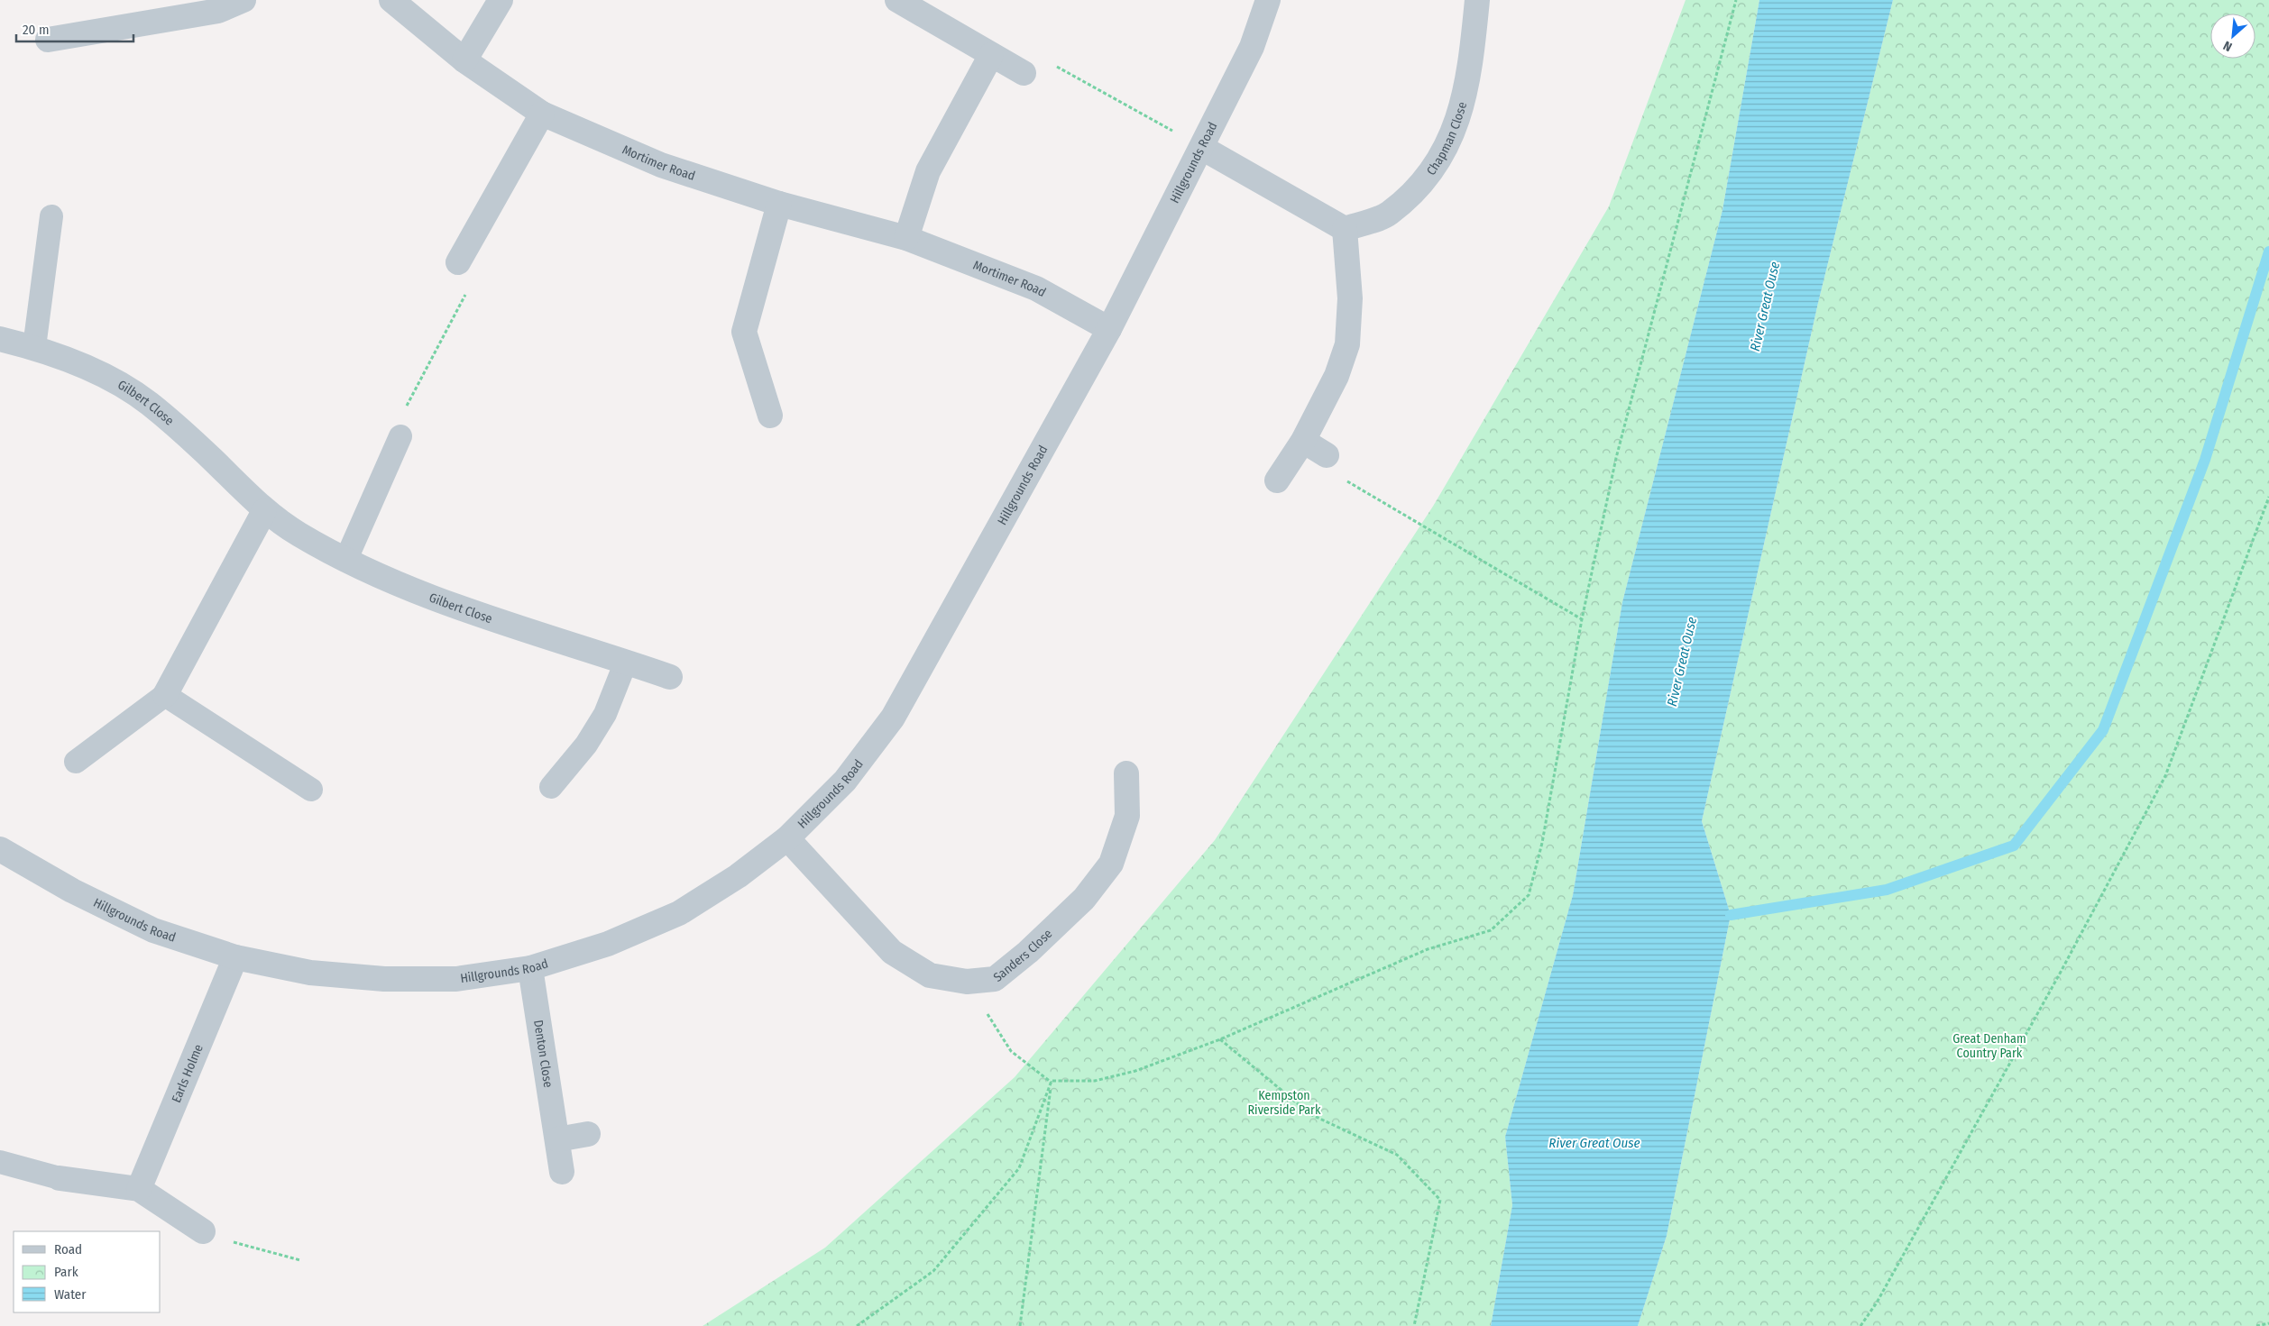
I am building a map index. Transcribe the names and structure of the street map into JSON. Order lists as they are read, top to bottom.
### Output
{
  "streets": {
    "street": [
      "Chapman Close",
      "Mortimer Road",
      "Hillgrounds Road",
      "Gilbert Close",
      "Sanders Close",
      "Denton Close",
      "Earls Holme"
    ]
  },
  "crossings": [
    ["Mortimer Road", "Hillgrounds Road"],
    ["Hillgrounds Road", "Sanders Close"],
    ["Hillgrounds Road", "Denton Close"],
    ["Hillgrounds Road", "Earls Holme"]
  ],
  "water": ["River Great Ouse"],
  "parks": ["Great Denham Country Park", "Kempston Riverside Park"],
  "legend": ["Road", "Park", "Water"],
  "scale_bar": "20 m",
  "north": "bottom left"
}
